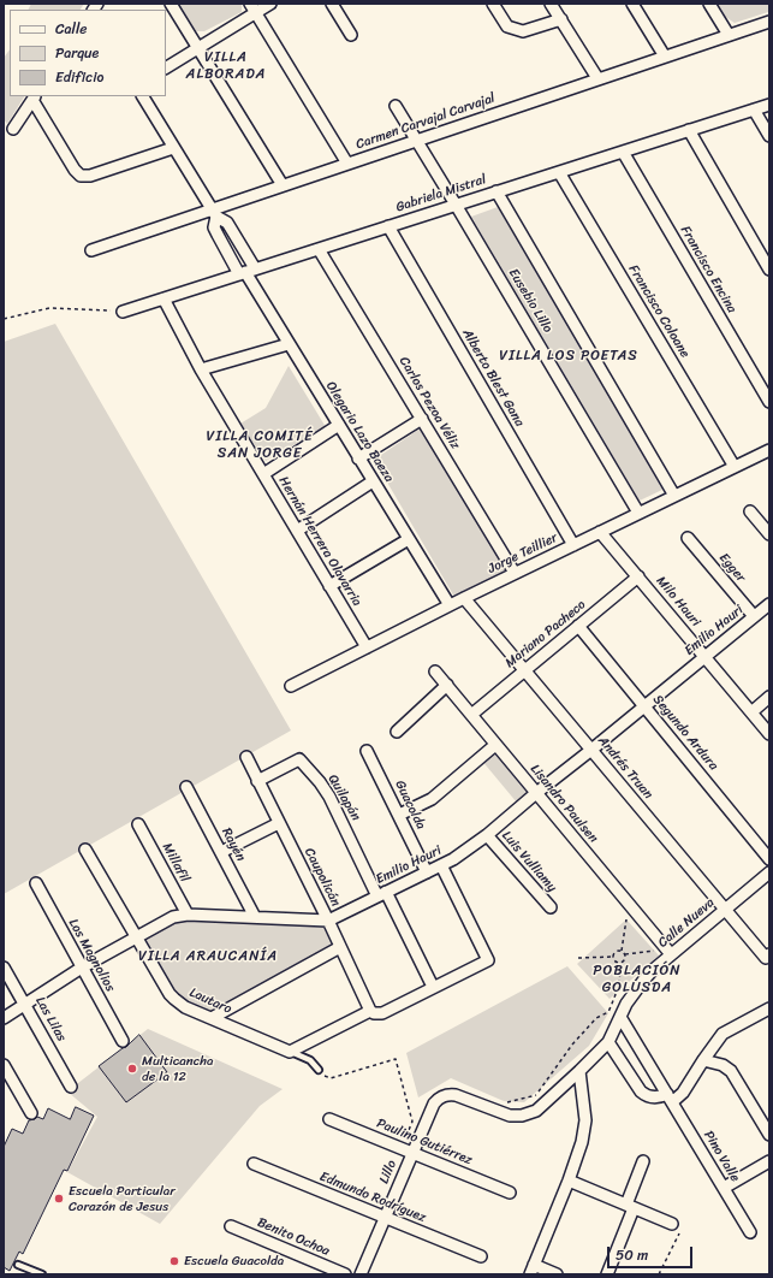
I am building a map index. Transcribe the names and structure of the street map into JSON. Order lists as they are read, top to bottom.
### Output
{
  "streets": {
    "street": [
      "Carmen Carvajal Carvajal",
      "Gabriela Mistral",
      "Francisco Encina",
      "Eusebio Lillo",
      "Francisco Coloane",
      "Alberto Blest Gana",
      "Carlos Pezoa Véliz",
      "Olegario Lazo Baeza",
      "Hernán Herrera Olavarria",
      "Jorge Teillier",
      "Egger",
      "Milo Hauri",
      "Emilio Hauri",
      "Mariano Pacheco",
      "Segundo Ardura",
      "Andrés Truan",
      "Quilapán",
      "Lisandro Paulsen",
      "Guacolda",
      "Rayén",
      "Luis Vulliamy",
      "Millafil",
      "Caupolicán",
      "Calle Nueva",
      "Los Magnolios",
      "Lautaro",
      "Las Lilas",
      "Paulino Gutiérrez",
      "Pino Valle",
      "Lillo",
      "Edmundo Rodríguez",
      "Benito Ochoa"
    ]
  },
  "crossings": [
    ["Carmen Carvajal Carvajal", "Eusebio Lillo"],
    ["Gabriela Mistral", "Francisco Encina"],
    ["Gabriela Mistral", "Eusebio Lillo"],
    ["Gabriela Mistral", "Francisco Coloane"],
    ["Gabriela Mistral", "Alberto Blest Gana"],
    ["Gabriela Mistral", "Carlos Pezoa Véliz"],
    ["Gabriela Mistral", "Olegario Lazo Baeza"],
    ["Gabriela Mistral", "Hernán Herrera Olavarria"],
    ["Eusebio Lillo", "Jorge Teillier"],
    ["Francisco Coloane", "Jorge Teillier"],
    ["Alberto Blest Gana", "Jorge Teillier"],
    ["Carlos Pezoa Véliz", "Jorge Teillier"],
    ["Olegario Lazo Baeza", "Jorge Teillier"],
    ["Hernán Herrera Olavarria", "Jorge Teillier"],
    ["Jorge Teillier", "Milo Hauri"],
    ["Jorge Teillier", "Andrés Truan"],
    ["Egger", "Emilio Hauri"],
    ["Milo Hauri", "Emilio Hauri"],
    ["Milo Hauri", "Mariano Pacheco"],
    ["Emilio Hauri", "Segundo Ardura"],
    ["Emilio Hauri", "Andrés Truan"],
    ["Emilio Hauri", "Quilapán"],
    ["Emilio Hauri", "Lisandro Paulsen"],
    ["Emilio Hauri", "Guacolda"],
    ["Emilio Hauri", "Rayén"],
    ["Emilio Hauri", "Luis Vulliamy"],
    ["Emilio Hauri", "Millafil"],
    ["Emilio Hauri", "Caupolicán"],
    ["Emilio Hauri", "Los Magnolios"],
    ["Emilio Hauri", "Lautaro"],
    ["Emilio Hauri", "Las Lilas"],
    ["Mariano Pacheco", "Segundo Ardura"],
    ["Mariano Pacheco", "Andrés Truan"],
    ["Mariano Pacheco", "Lisandro Paulsen"],
    ["Andrés Truan", "Calle Nueva"],
    ["Quilapán", "Caupolicán"],
    ["Lisandro Paulsen", "Calle Nueva"],
    ["Calle Nueva", "Pino Valle"],
    ["Calle Nueva", "Lillo"],
    ["Paulino Gutiérrez", "Lillo"],
    ["Lillo", "Edmundo Rodríguez"]
  ],
  "districts": [
    "VILLA ALBORADA",
    "VILLA LOS POETAS",
    "VILLA COMITÉ SAN JORGE",
    "VILLA ARAUCANÍA",
    "POBLACIÓN GOLUSDA"
  ],
  "places": ["Multicancha de la 12", "Escuela Particular Corazón de Jesus", "Escuela Guacolda"],
  "legend": ["Calle", "Parque", "Edificio"],
  "scale_bar": "50 m"
}
